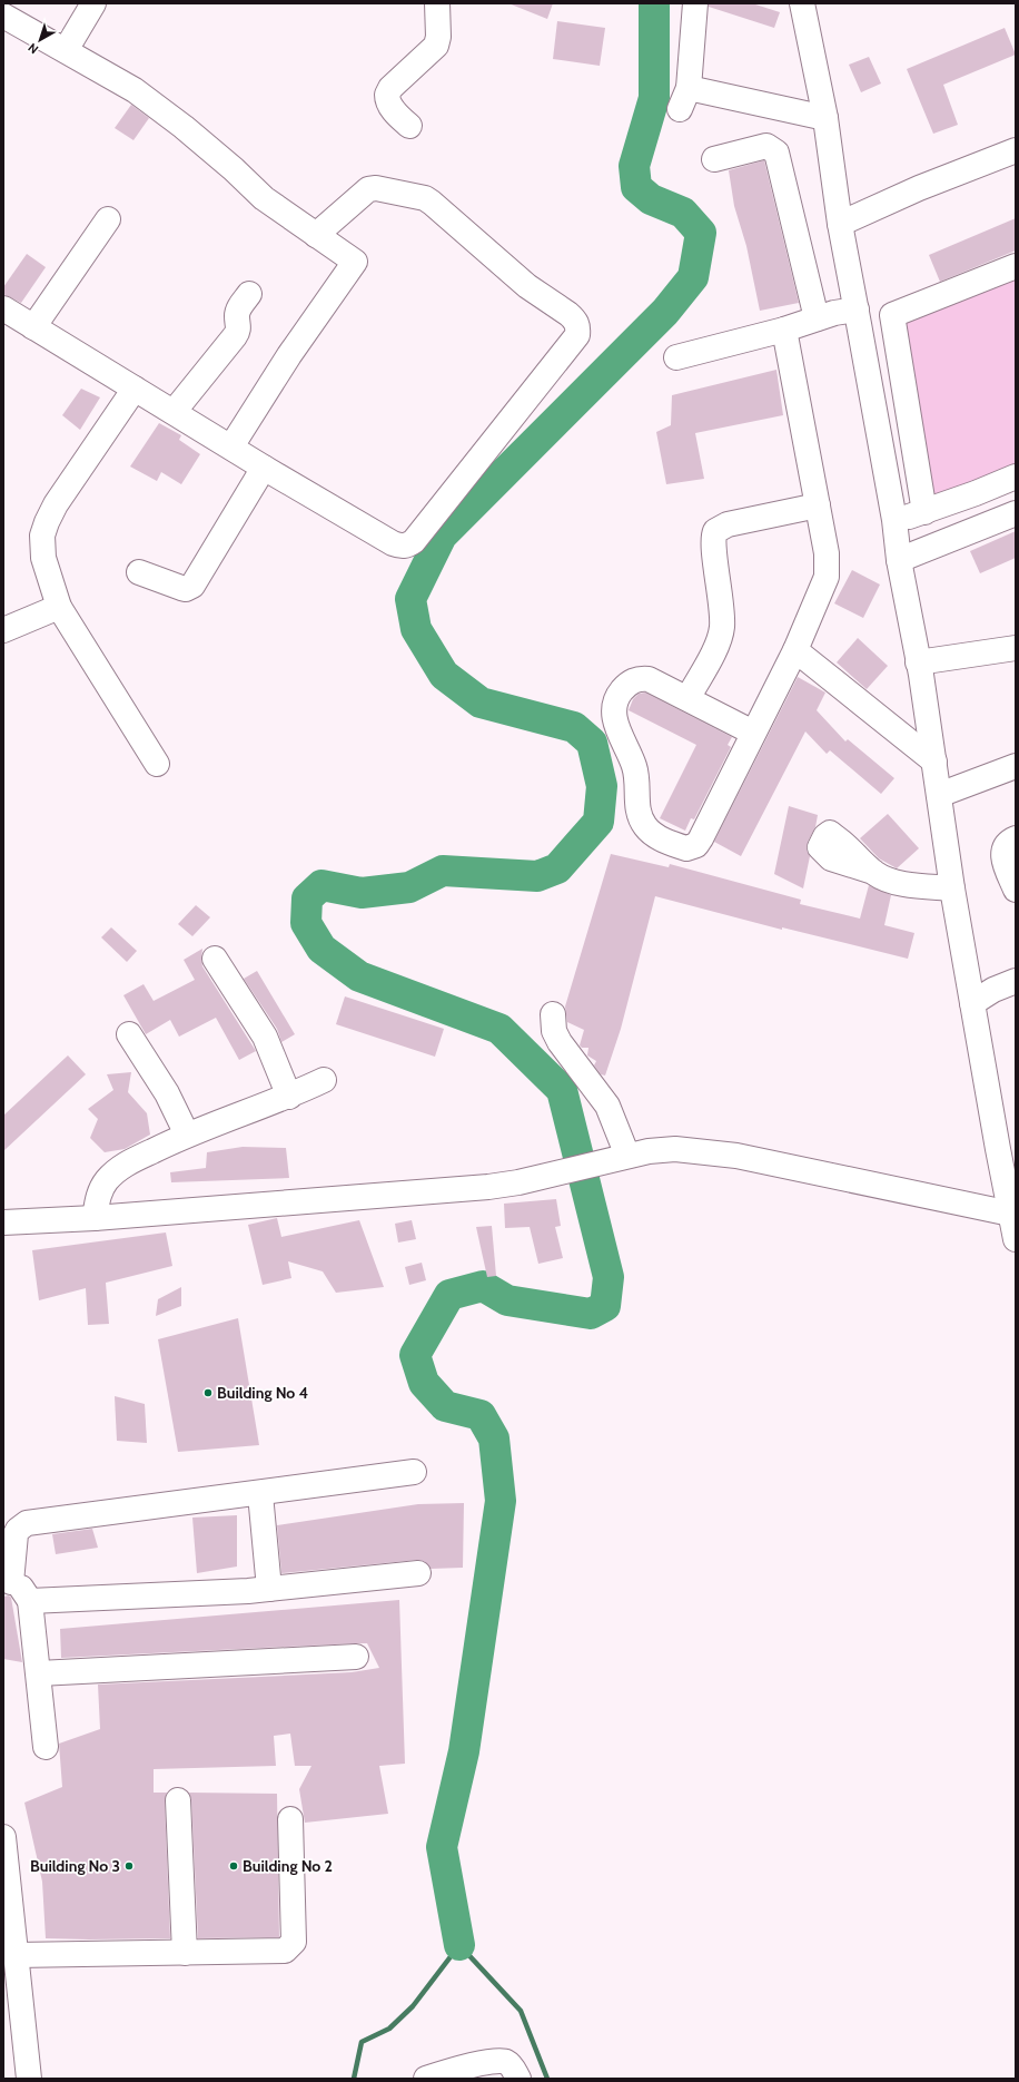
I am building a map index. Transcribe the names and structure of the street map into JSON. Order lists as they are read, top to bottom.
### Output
{
  "places": ["Building No 4", "Building No 3", "Building No 2"],
  "north": "bottom left"
}
